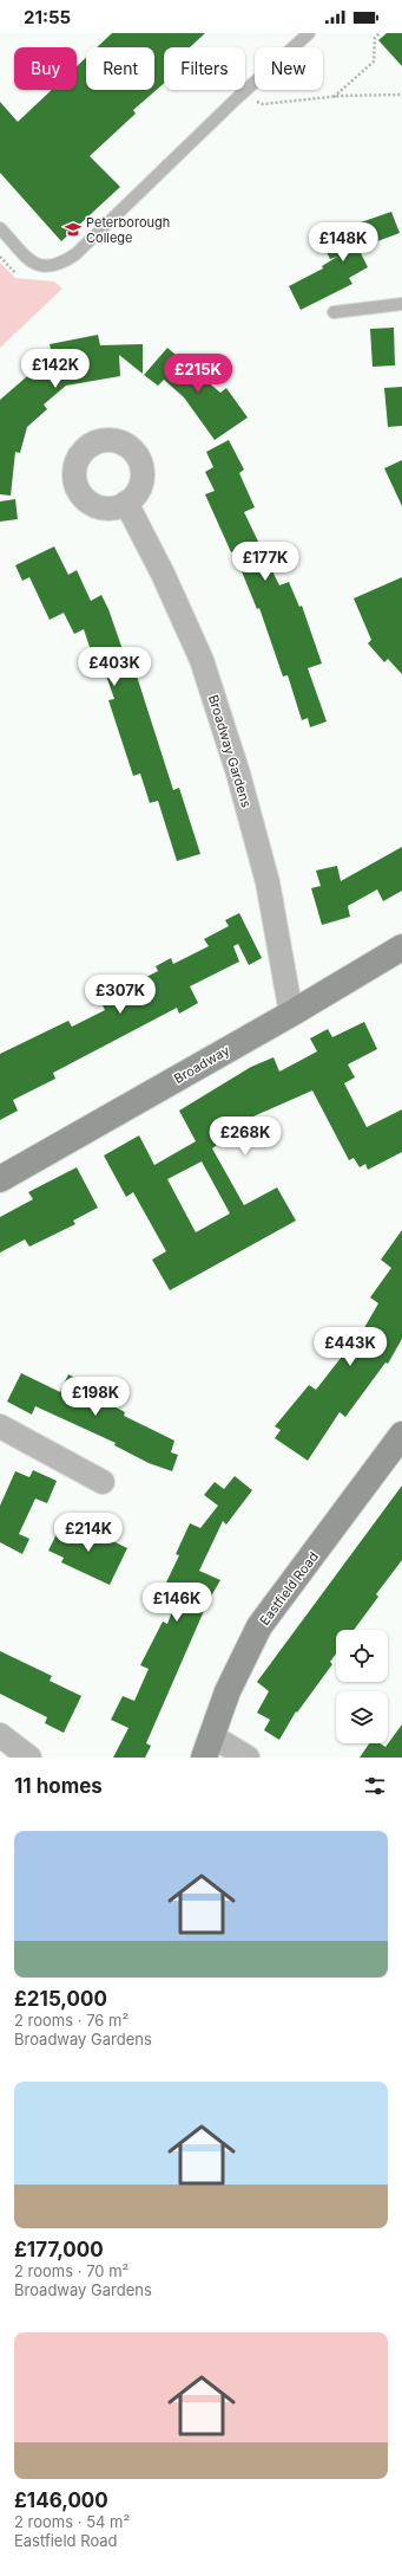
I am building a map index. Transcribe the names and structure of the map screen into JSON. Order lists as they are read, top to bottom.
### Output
{
  "streets": {
    "street": ["Broadway Gardens", "Broadway", "Eastfield Road"]
  },
  "crossings": [
    ["Broadway Gardens", "Broadway"]
  ],
  "places": {
    "school or university": ["Peterborough College"]
  },
  "page": {
    "status": "21:55",
    "chip": [
      "Buy",
      "Rent",
      "Filters",
      "New"
    ],
    "price": [
      "£148K",
      "£142K",
      "£215K",
      "£177K",
      "£403K",
      "£307K",
      "£268K",
      "£443K",
      "£198K",
      "£214K",
      "£146K"
    ],
    "heading": "11 homes",
    "list": [
      {
        "name": "£215,000",
        "note": "2 rooms · 76 m² · Broadway Gardens"
      },
      {
        "name": "£177,000",
        "note": "2 rooms · 70 m² · Broadway Gardens"
      },
      {
        "name": "£146,000",
        "note": "2 rooms · 54 m² · Eastfield Road"
      }
    ]
  }
}
